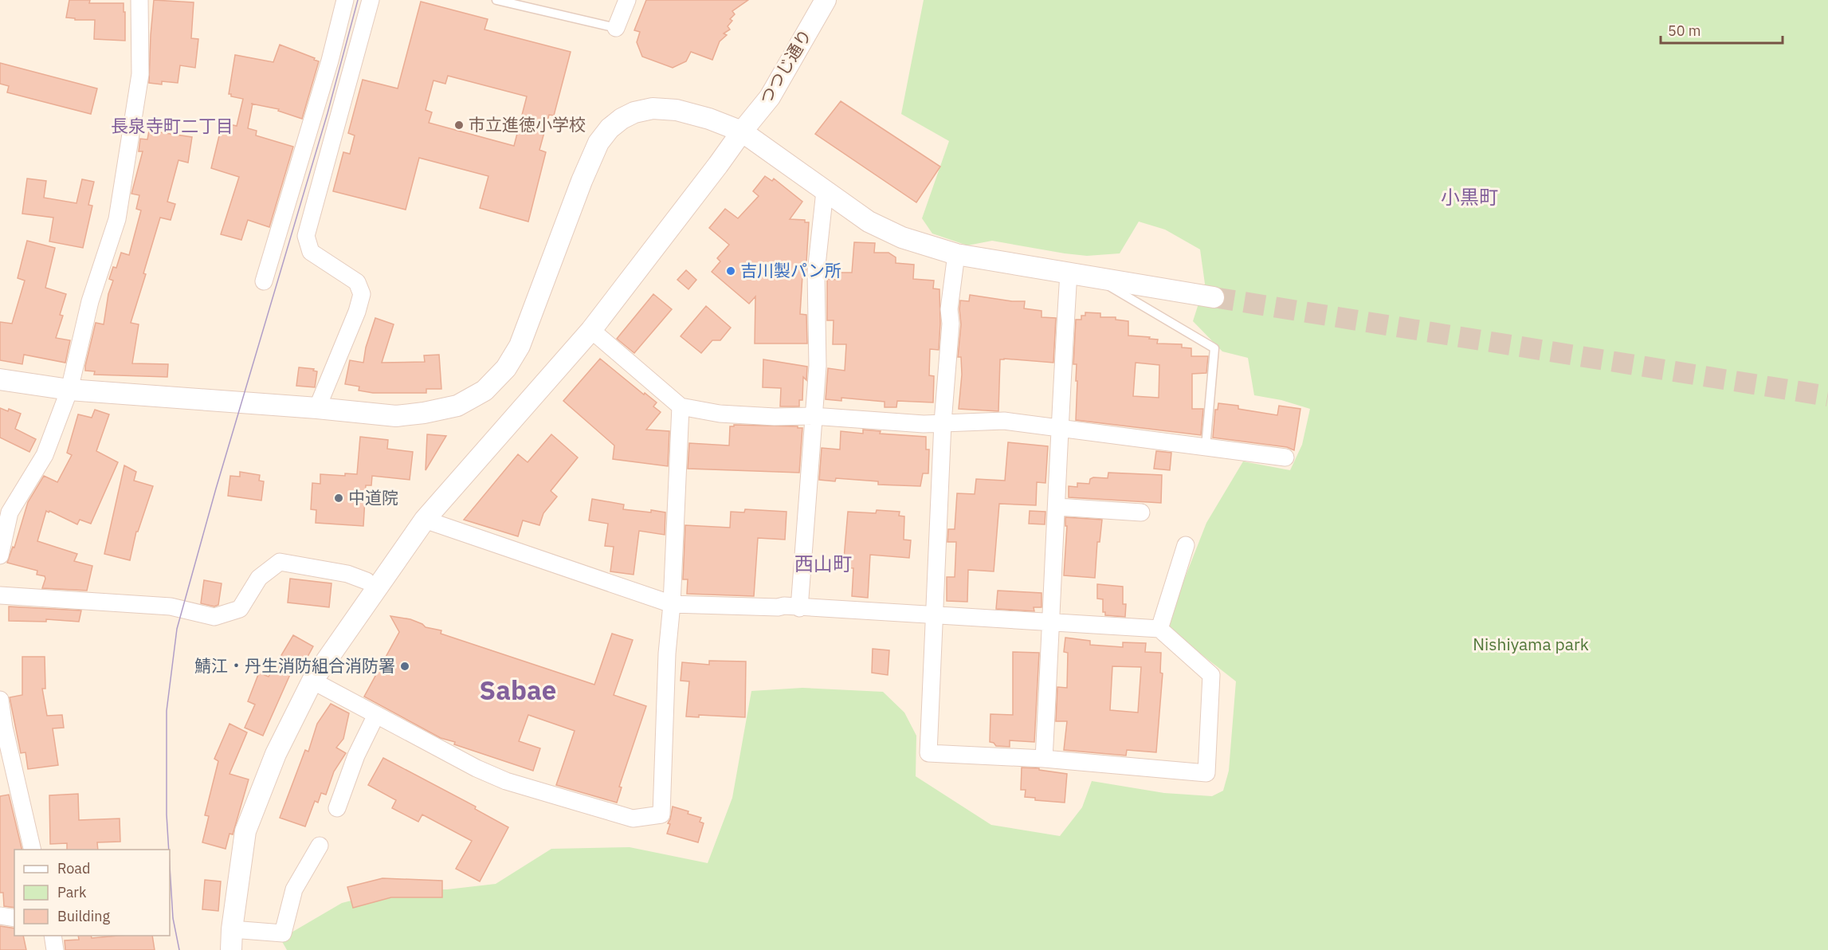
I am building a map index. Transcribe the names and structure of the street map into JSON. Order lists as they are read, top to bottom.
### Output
{
  "streets": {
    "street": ["つつじ通り"]
  },
  "districts": [
    "長泉寺町二丁目",
    "小黒町",
    "西山町",
    "Sabae"
  ],
  "parks": ["Nishiyama park"],
  "places": [
    "市立進徳小学校",
    "吉川製パン所",
    "中道院",
    "鯖江・丹生消防組合消防署"
  ],
  "legend": ["Road", "Park", "Building"],
  "scale_bar": "50 m"
}
